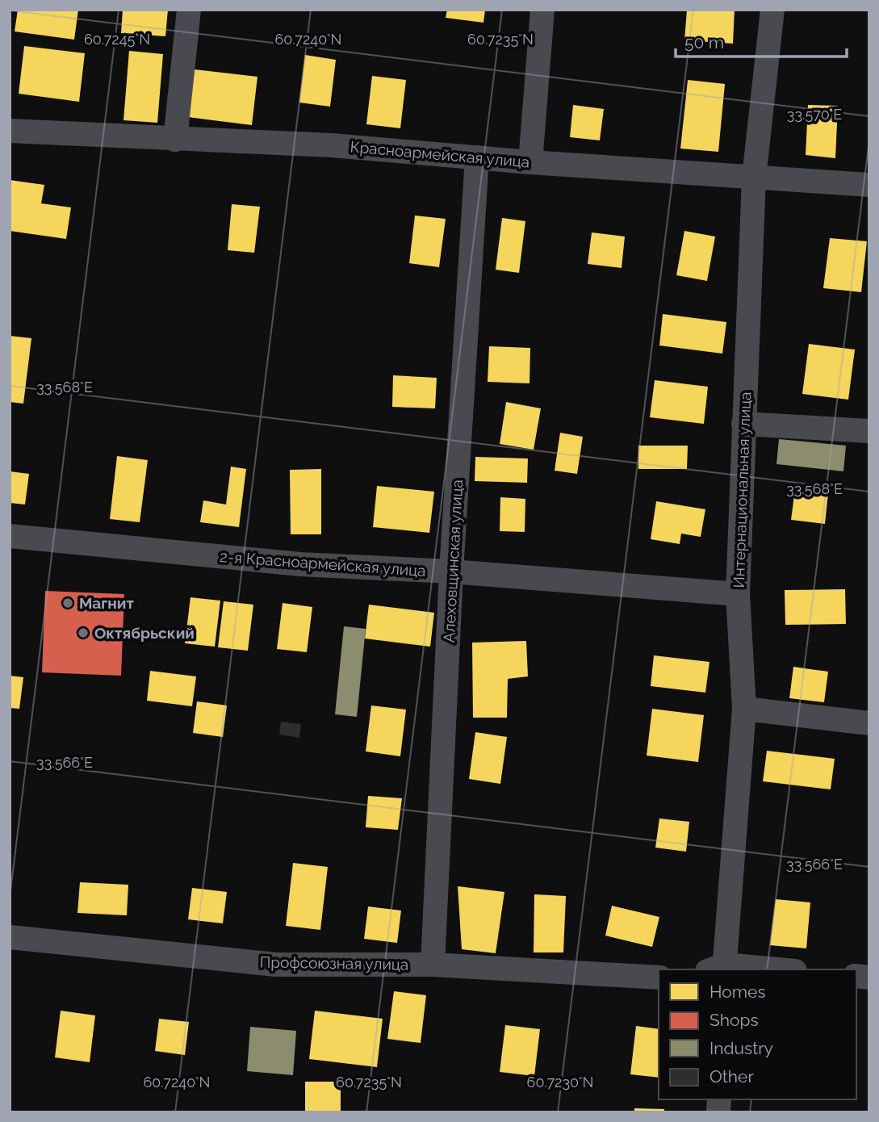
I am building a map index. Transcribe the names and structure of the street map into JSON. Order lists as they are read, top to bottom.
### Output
{
  "streets": {
    "street": [
      "Красноармейская улица",
      "Интернациональная улица",
      "Алеховщинская улица",
      "2-я Красноармейская улица",
      "Профсоюзная улица"
    ]
  },
  "crossings": [
    ["Красноармейская улица", "Интернациональная улица"],
    ["Красноармейская улица", "Алеховщинская улица"],
    ["Интернациональная улица", "2-я Красноармейская улица"],
    ["Алеховщинская улица", "2-я Красноармейская улица"],
    ["Алеховщинская улица", "Профсоюзная улица"]
  ],
  "places": ["Магнит", "Октябрьский"],
  "legend": [
    "Homes",
    "Shops",
    "Industry",
    "Other"
  ],
  "scale_bar": "50 m",
  "coordinates": [
    "60.7240°N",
    "60.7235°N",
    "60.7245°N",
    "33.570°E",
    "33.568°E",
    "33.566°E",
    "60.7230°N"
  ]
}
